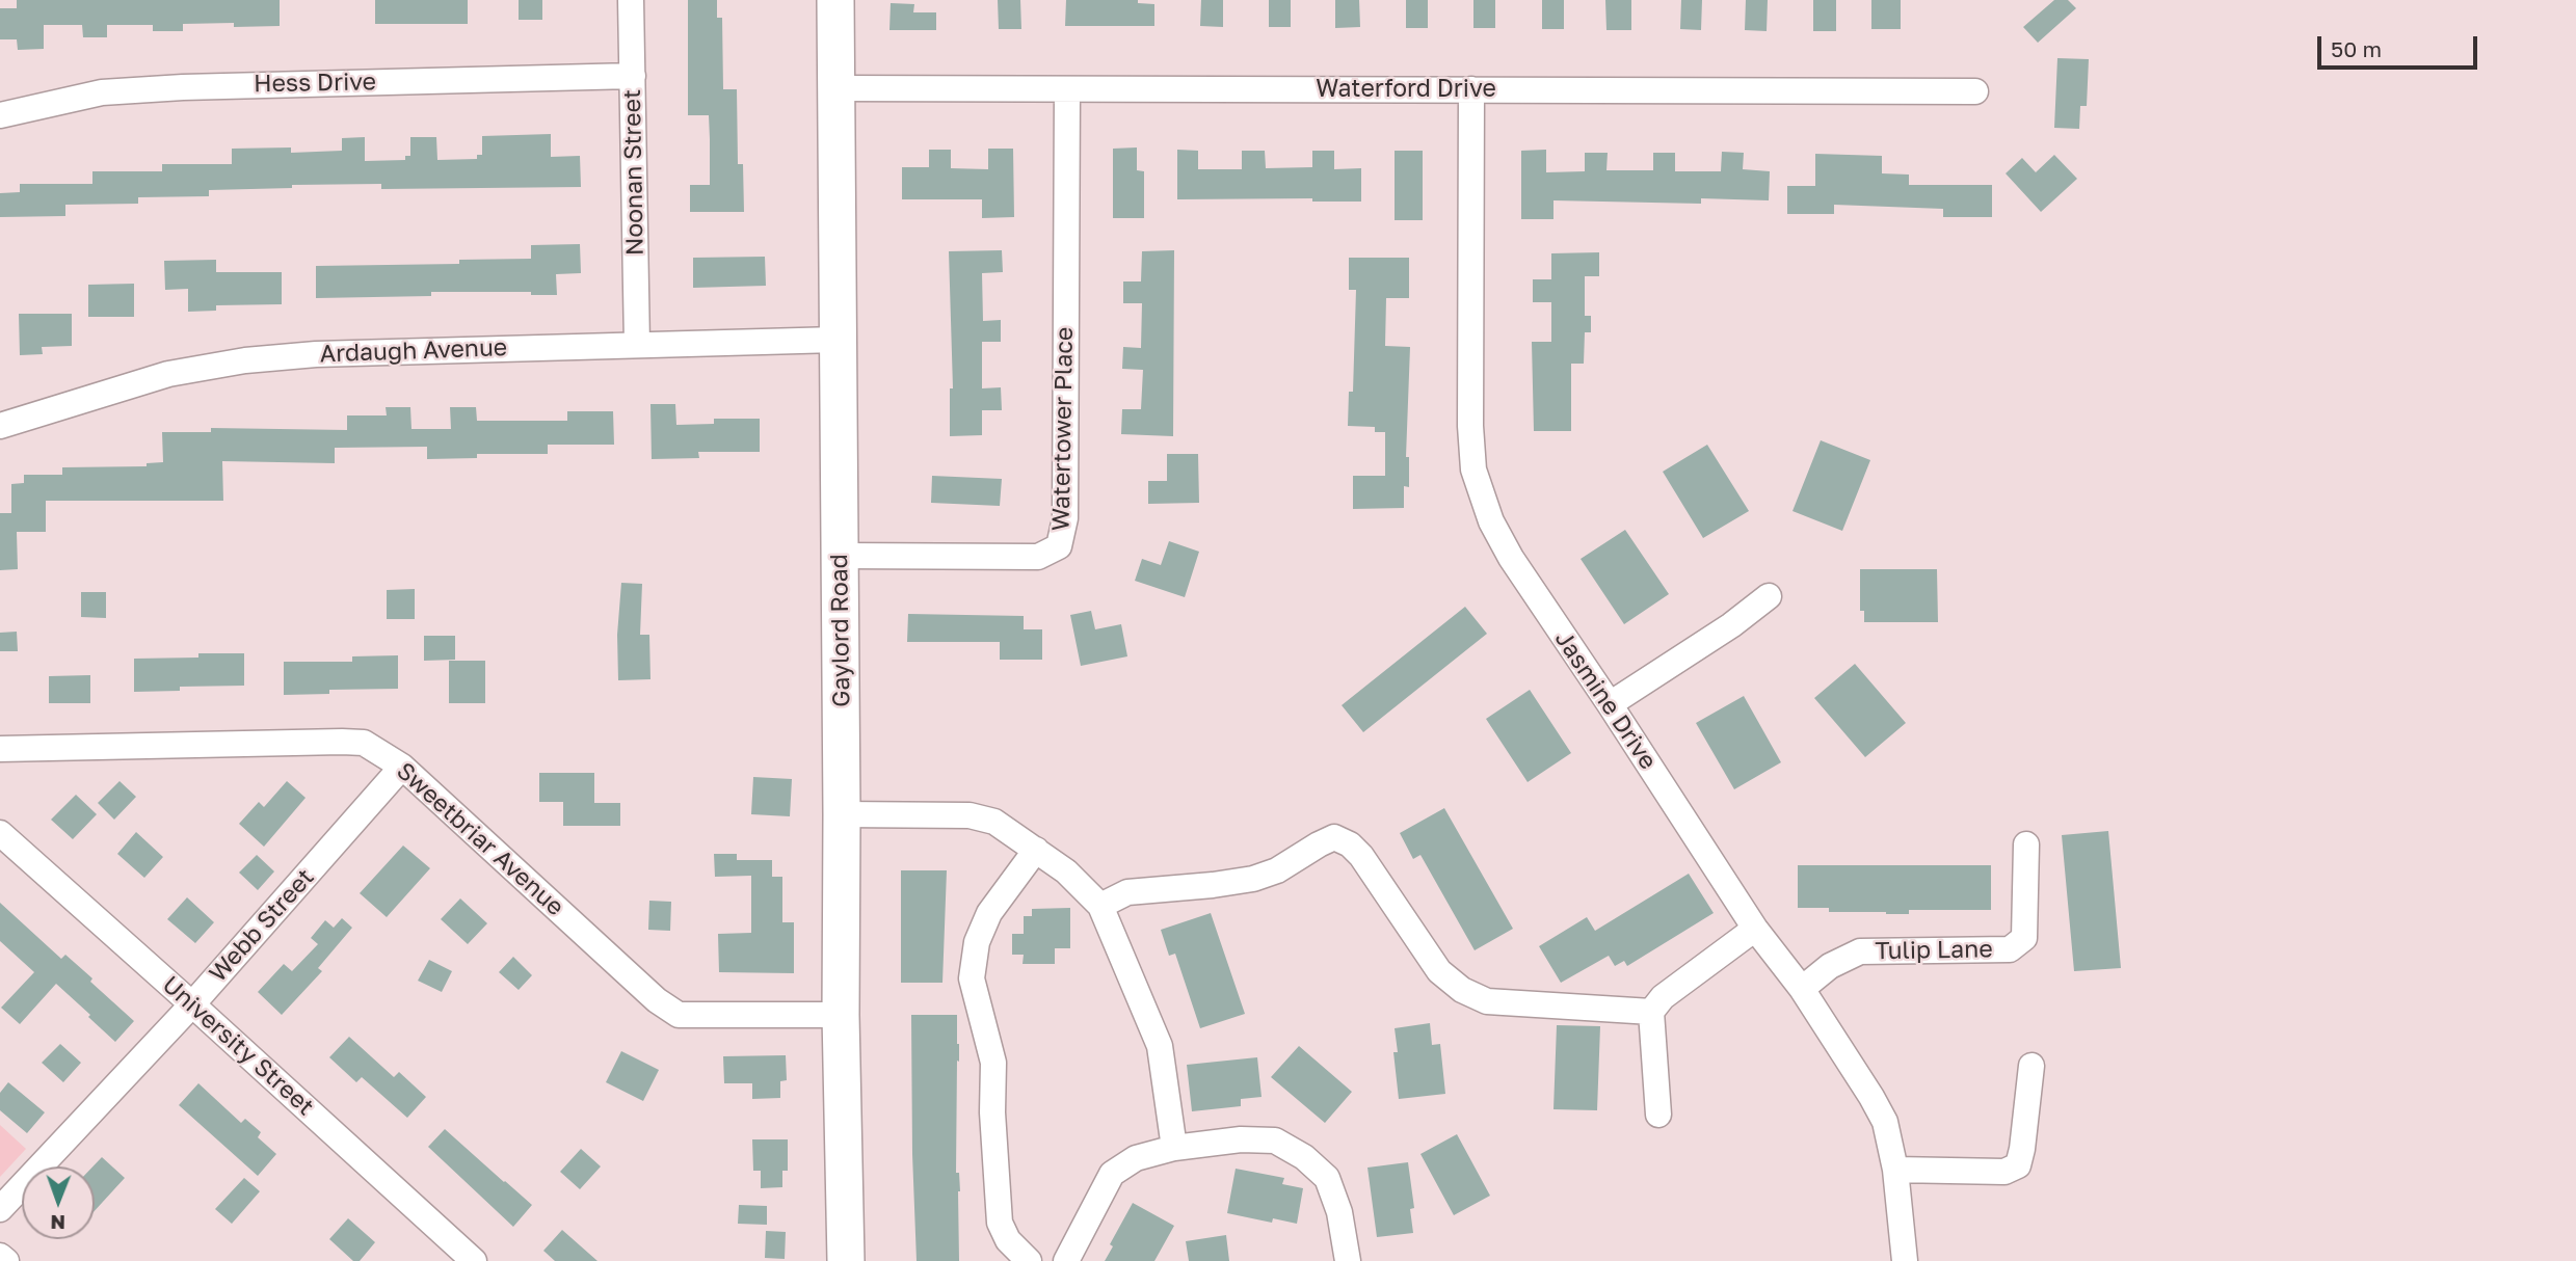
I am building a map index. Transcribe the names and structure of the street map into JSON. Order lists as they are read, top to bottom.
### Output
{
  "streets": {
    "street": [
      "Hess Drive",
      "Waterford Drive",
      "Noonan Street",
      "Ardaugh Avenue",
      "Watertower Place",
      "Gaylord Road",
      "Jasmine Drive",
      "Sweetbriar Avenue",
      "Webb Street",
      "Tulip Lane",
      "University Street"
    ]
  },
  "crossings": [
    ["Hess Drive", "Noonan Street"],
    ["Waterford Drive", "Watertower Place"],
    ["Waterford Drive", "Gaylord Road"],
    ["Waterford Drive", "Jasmine Drive"],
    ["Noonan Street", "Ardaugh Avenue"],
    ["Ardaugh Avenue", "Gaylord Road"],
    ["Watertower Place", "Gaylord Road"],
    ["Gaylord Road", "Sweetbriar Avenue"],
    ["Jasmine Drive", "Tulip Lane"],
    ["Sweetbriar Avenue", "Webb Street"],
    ["Webb Street", "University Street"]
  ],
  "scale_bar": "50 m",
  "north": "bottom"
}
